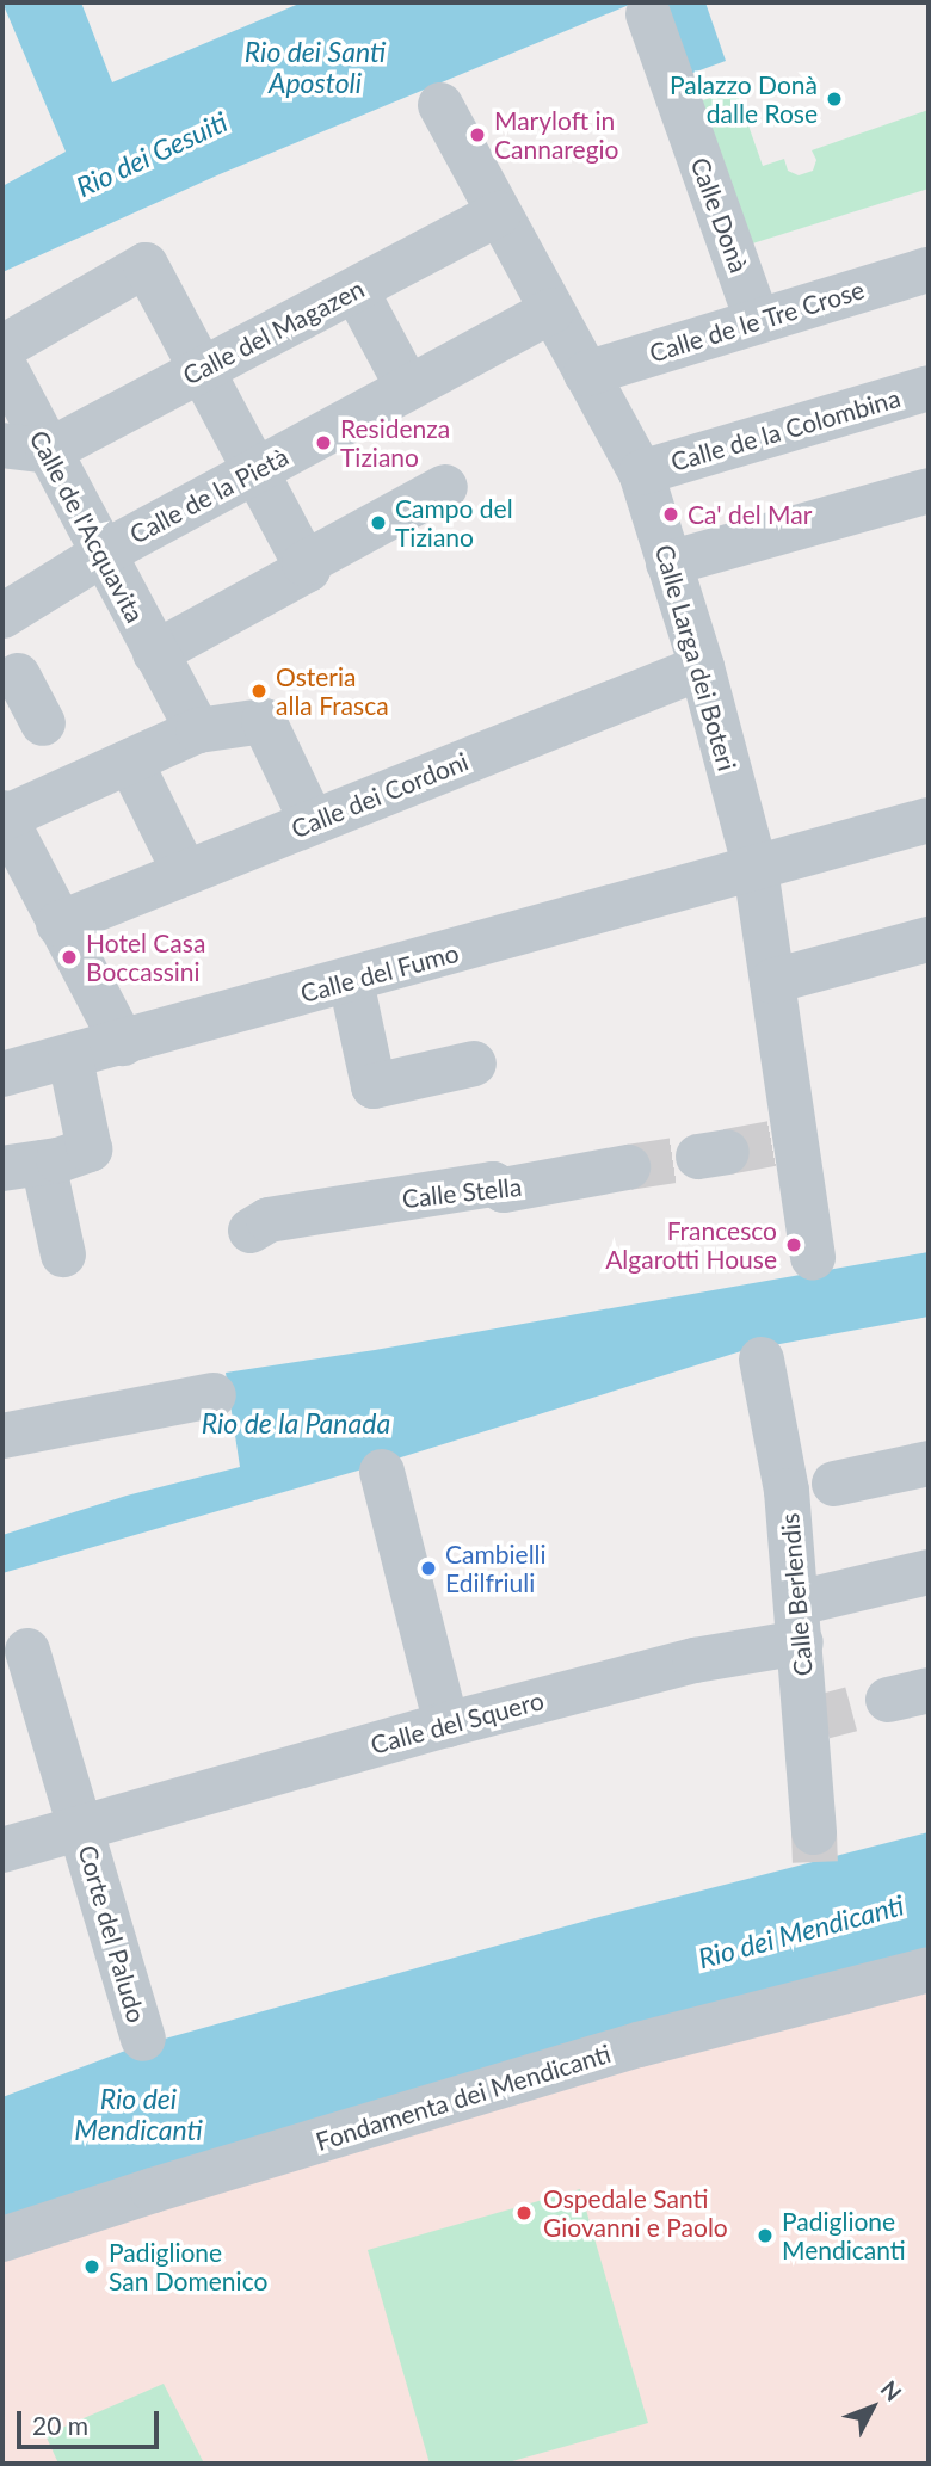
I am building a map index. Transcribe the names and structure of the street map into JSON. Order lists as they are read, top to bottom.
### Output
{
  "streets": {
    "street": [
      "Calle Donà",
      "Calle de le Tre Crose",
      "Calle del Magazen",
      "Calle de la Colombina",
      "Calle de la Pietà",
      "Calle de l'Acquavita",
      "Calle Larga dei Boteri",
      "Calle dei Cordoni",
      "Calle del Fumo",
      "Calle Stella",
      "Calle Berlendis",
      "Calle del Squero",
      "Corte del Paludo",
      "Fondamenta dei Mendicanti"
    ]
  },
  "crossings": [
    ["Calle Donà", "Calle de le Tre Crose"],
    ["Calle de le Tre Crose", "Calle Larga dei Boteri"],
    ["Calle del Magazen", "Calle de l'Acquavita"],
    ["Calle del Magazen", "Calle Larga dei Boteri"],
    ["Calle de la Colombina", "Calle Larga dei Boteri"],
    ["Calle de la Pietà", "Calle de l'Acquavita"],
    ["Calle de la Pietà", "Calle Larga dei Boteri"],
    ["Calle Larga dei Boteri", "Calle dei Cordoni"],
    ["Calle Larga dei Boteri", "Calle del Fumo"],
    ["Calle Berlendis", "Calle del Squero"],
    ["Calle del Squero", "Corte del Paludo"]
  ],
  "water": [
    "Rio dei Santi Apostoli",
    "Rio dei Gesuiti",
    "Rio de la Panada",
    "Rio dei Mendicanti"
  ],
  "places": [
    "Palazzo Donà dalle Rose",
    "Maryloft in Cannaregio",
    "Residenza Tiziano",
    "Ca' del Mar",
    "Campo del Tiziano",
    "Osteria alla Frasca",
    "Hotel Casa Boccassini",
    "Francesco Algarotti House",
    "Cambielli Edilfriuli",
    "Ospedale Santi Giovanni e Paolo",
    "Padiglione Mendicanti",
    "Padiglione San Domenico"
  ],
  "scale_bar": "20 m",
  "north": "top right"
}
